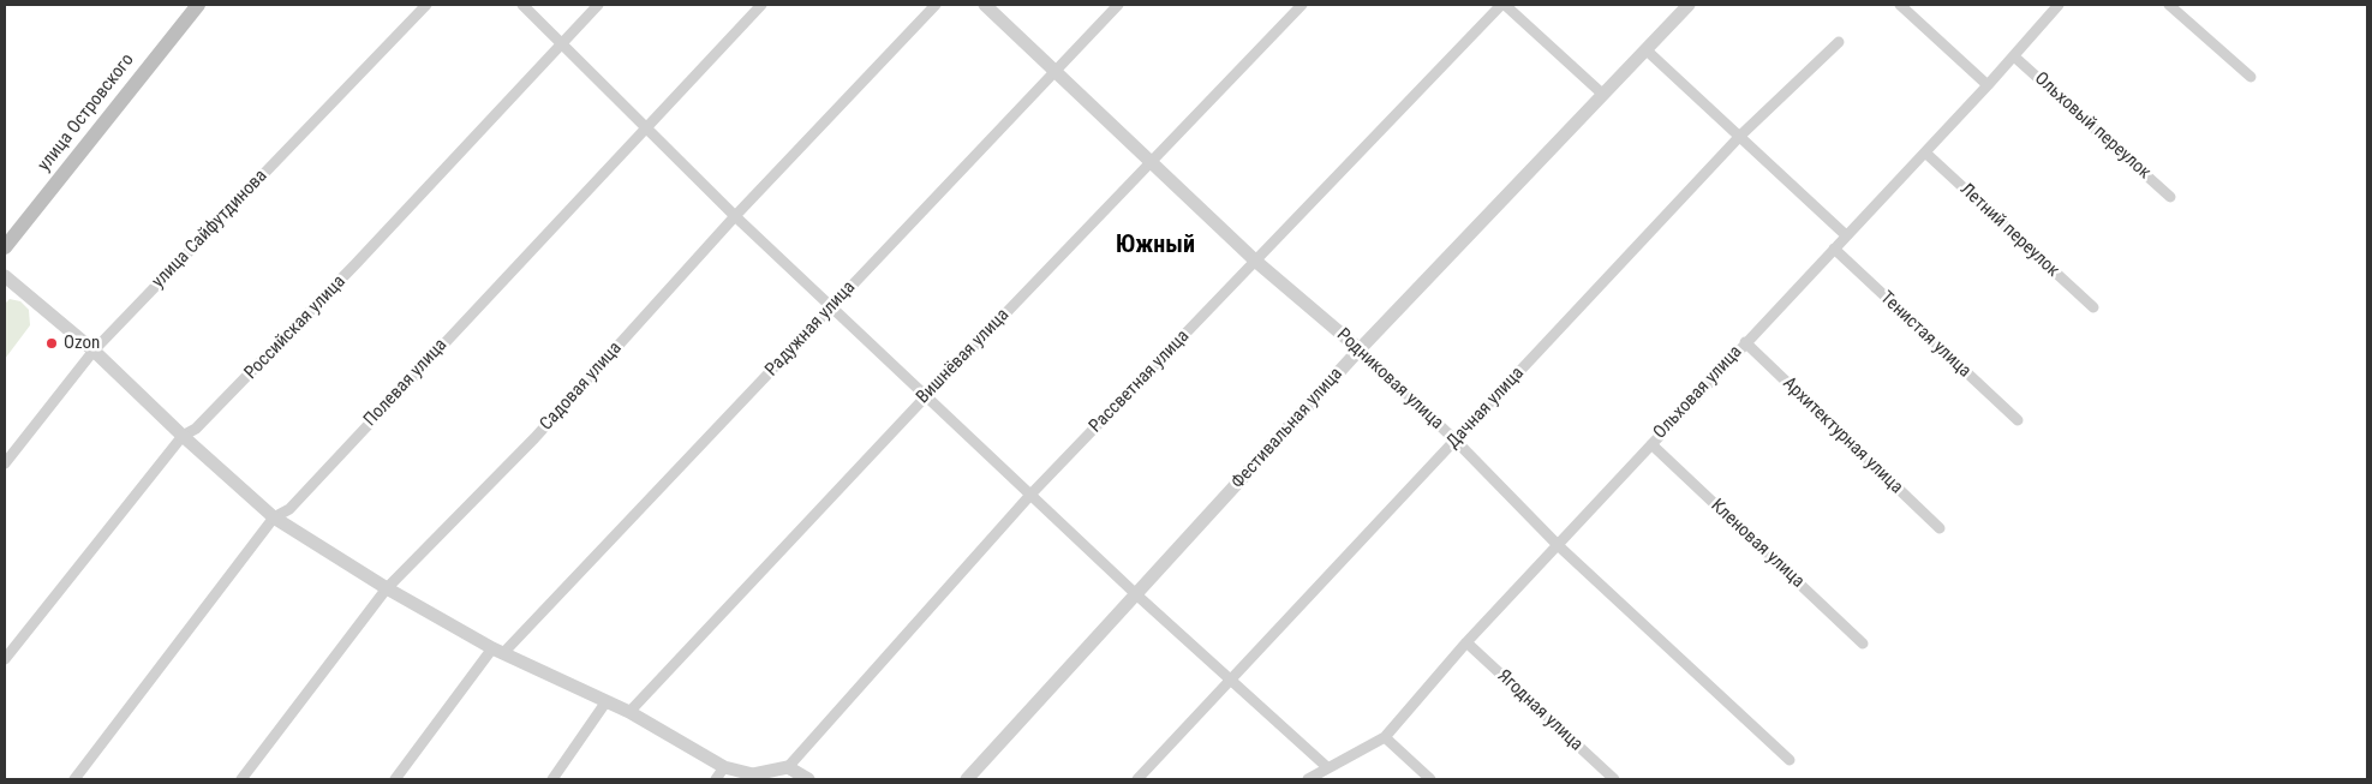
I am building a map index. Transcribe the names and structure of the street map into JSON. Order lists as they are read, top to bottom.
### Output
{
  "streets": {
    "main road": ["улица Островского"],
    "street": [
      "Ольховый переулок",
      "улица Сайфутдинова",
      "Летний переулок",
      "Российская улица",
      "Радужная улица",
      "Тенистая улица",
      "Вишнёвая улица",
      "Родниковая улица",
      "Рассветная улица",
      "Полевая улица",
      "Садовая улица",
      "Ольховая улица",
      "Дачная улица",
      "Фестивальная улица",
      "Архитектурная улица",
      "Кленовая улица",
      "Ягодная улица"
    ]
  },
  "crossings": [
    ["Ольховый переулок", "Ольховая улица"],
    ["Летний переулок", "Ольховая улица"],
    ["Радужная улица", "Родниковая улица"],
    ["Тенистая улица", "Ольховая улица"],
    ["Вишнёвая улица", "Родниковая улица"],
    ["Родниковая улица", "Рассветная улица"],
    ["Родниковая улица", "Ольховая улица"],
    ["Родниковая улица", "Дачная улица"],
    ["Родниковая улица", "Фестивальная улица"],
    ["Ольховая улица", "Архитектурная улица"],
    ["Ольховая улица", "Кленовая улица"],
    ["Ольховая улица", "Ягодная улица"]
  ],
  "districts": ["Южный"],
  "places": ["Ozon"]
}
